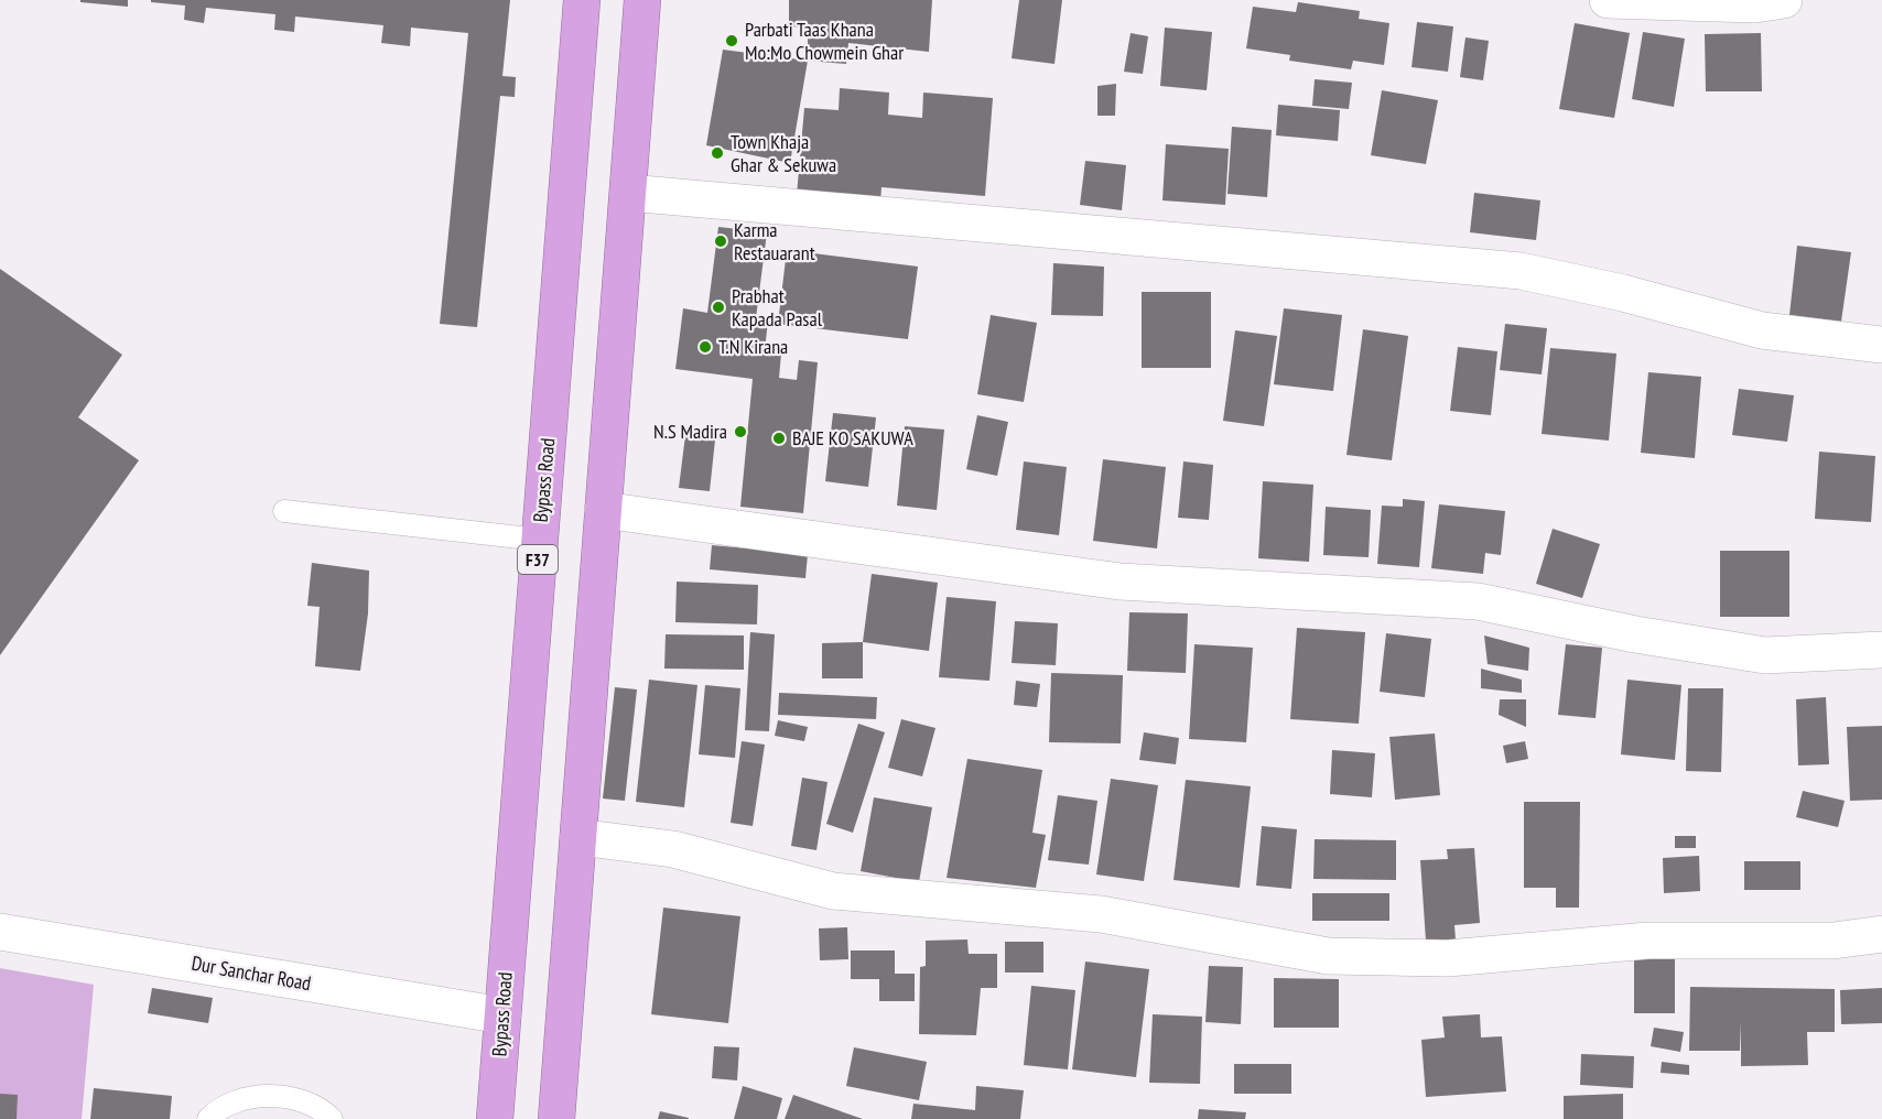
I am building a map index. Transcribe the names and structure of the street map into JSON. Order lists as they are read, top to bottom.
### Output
{
  "streets": {
    "highway": ["Bypass Road", "F37"],
    "street": ["Dur Sanchar Road"]
  },
  "crossings": [
    ["Bypass Road", "Dur Sanchar Road"]
  ],
  "places": [
    "Parbati Taas Khana Mo:Mo Chowmein Ghar",
    "Town Khaja Ghar & Sekuwa",
    "Karma Restauarant",
    "Prabhat Kapada Pasal",
    "T.N Kirana",
    "N.S Madira",
    "BAJE KO SAKUWA"
  ]
}
